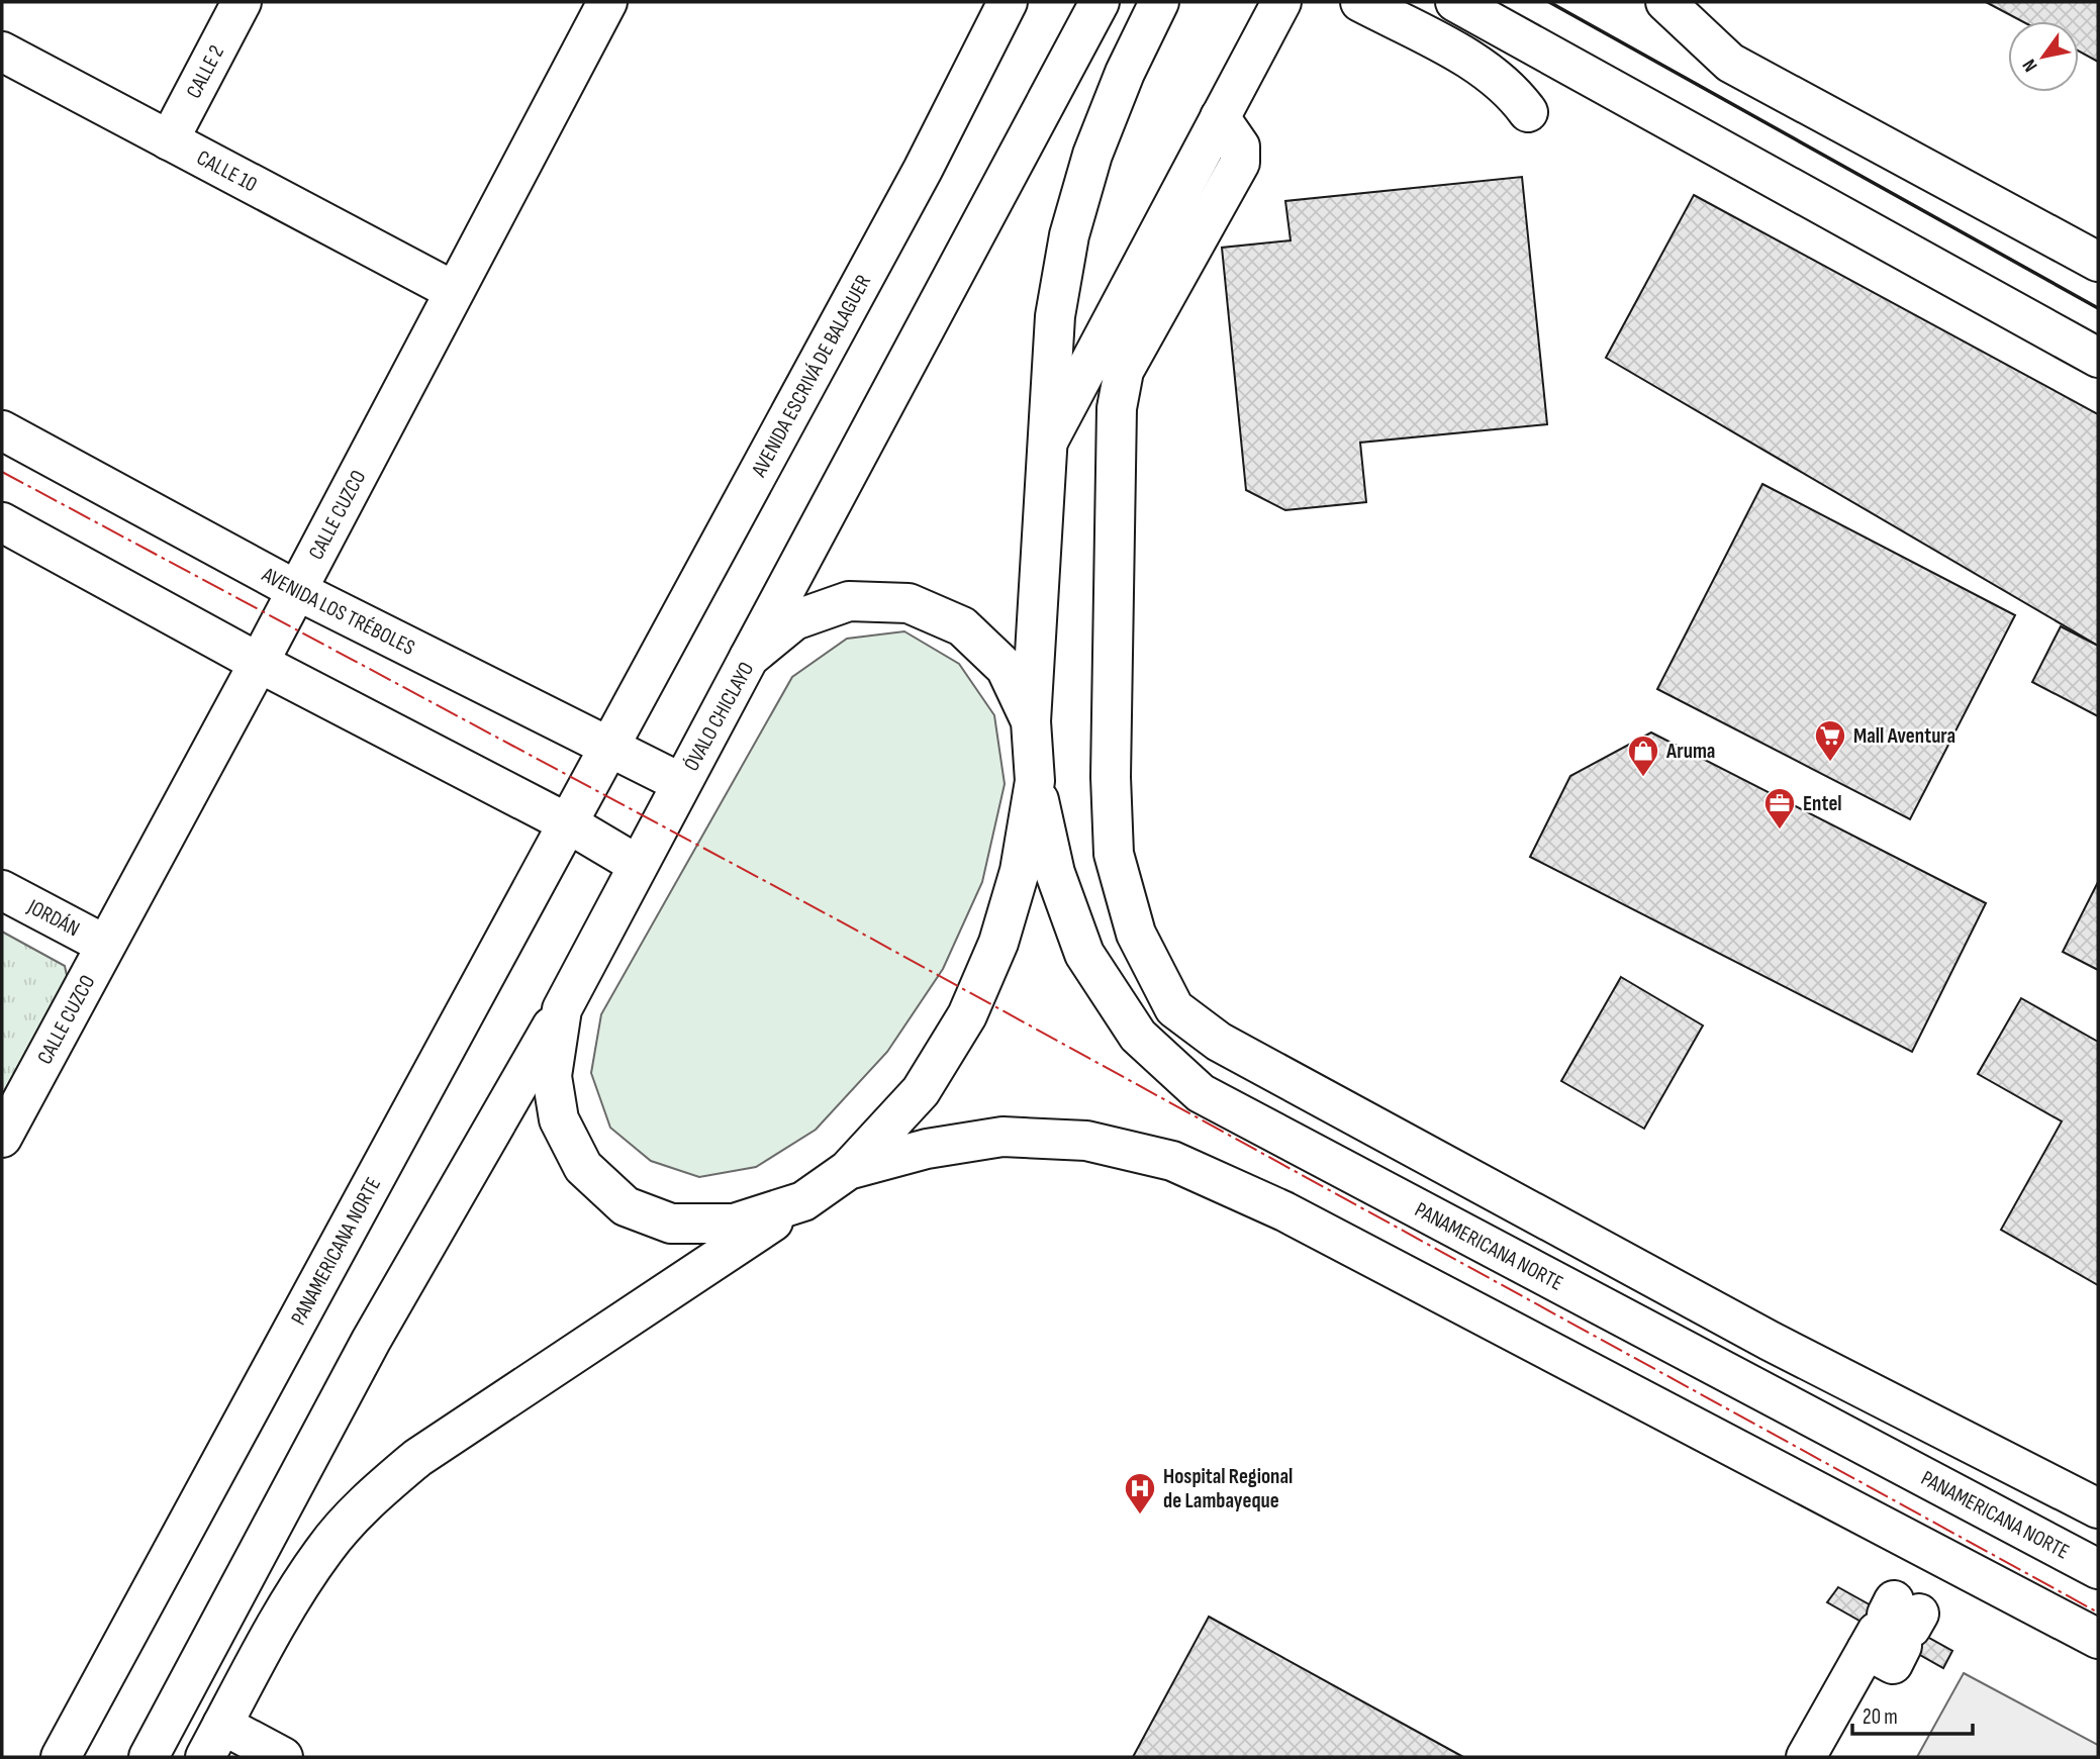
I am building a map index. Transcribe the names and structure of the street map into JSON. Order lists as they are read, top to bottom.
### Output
{
  "streets": {
    "main road": [
      "CALLE 2",
      "CALLE 10",
      "AVENIDA ESCRIVÁ DE BALAGUER",
      "CALLE CUZCO",
      "AVENIDA LOS TRÉBOLES",
      "ÓVALO CHICLAYO",
      "JORDÁN",
      "PANAMERICANA NORTE"
    ]
  },
  "crossings": [
    ["CALLE 2", "CALLE 10"],
    ["CALLE 10", "CALLE CUZCO"],
    ["AVENIDA ESCRIVÁ DE BALAGUER", "AVENIDA LOS TRÉBOLES"],
    ["AVENIDA ESCRIVÁ DE BALAGUER", "PANAMERICANA NORTE"],
    ["CALLE CUZCO", "AVENIDA LOS TRÉBOLES"],
    ["CALLE CUZCO", "JORDÁN"],
    ["AVENIDA LOS TRÉBOLES", "ÓVALO CHICLAYO"],
    ["AVENIDA LOS TRÉBOLES", "PANAMERICANA NORTE"],
    ["ÓVALO CHICLAYO", "PANAMERICANA NORTE"]
  ],
  "places": {
    "supermarket": ["Mall Aventura"],
    "shop": ["Aruma"],
    "office": ["Entel"],
    "hospital": ["Hospital Regional de Lambayeque"]
  },
  "scale_bar": "20 m",
  "north": "bottom left"
}
